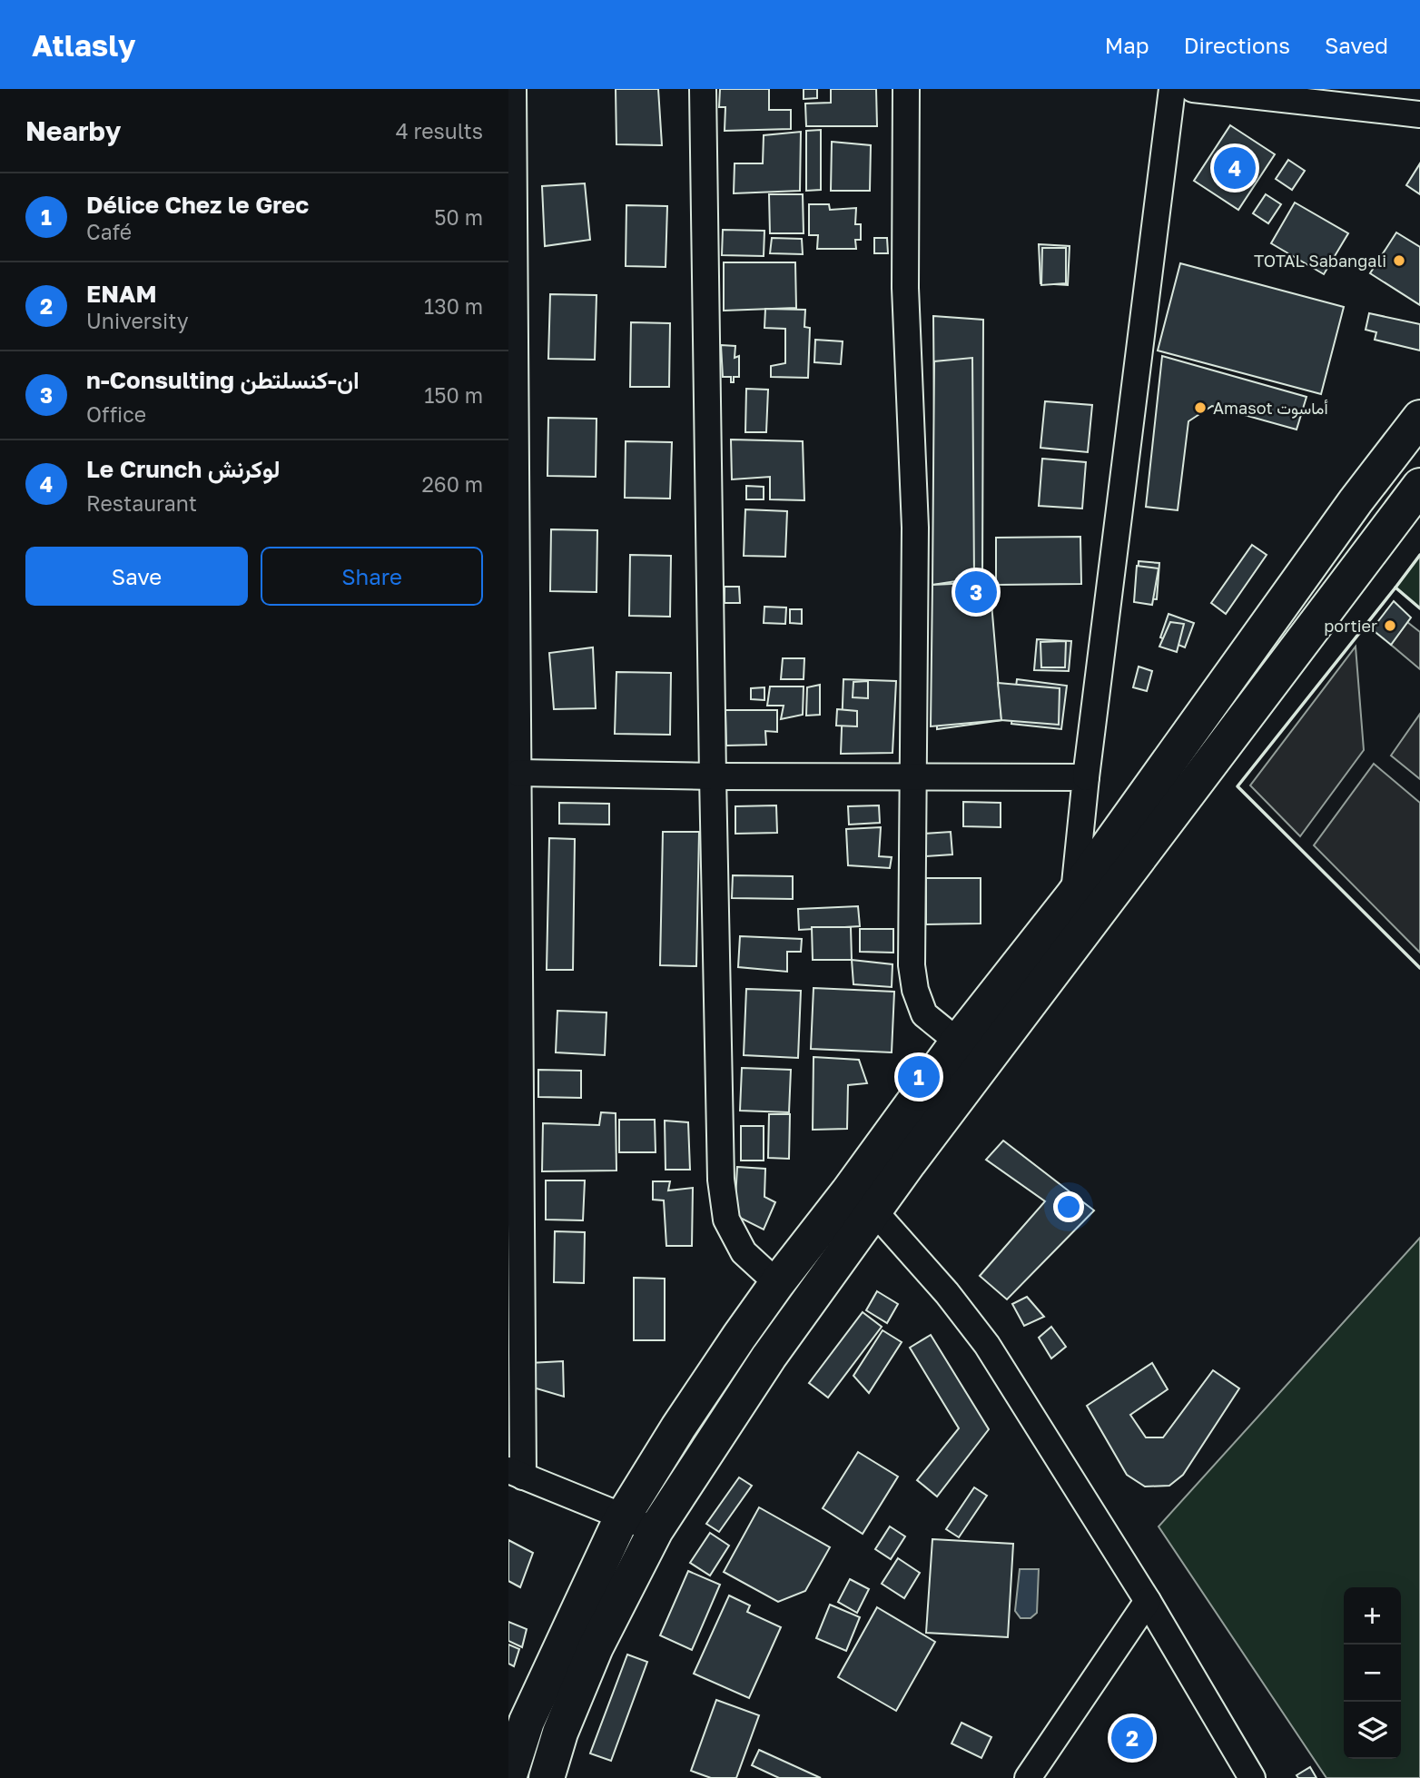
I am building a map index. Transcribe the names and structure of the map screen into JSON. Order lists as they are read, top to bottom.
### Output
{
  "places": ["TOTAL Sabangali", "Amasot أماسوت", "portier"],
  "page": {
    "header": "Atlasly",
    "nav": ["Map", "Directions", "Saved"],
    "heading": ["Nearby", "4 results"],
    "pins": [
      "4",
      "3",
      "1",
      "2"
    ],
    "list": [
      {
        "mark": "1",
        "name": "Délice Chez le Grec",
        "note": "Café",
        "value": "50 m"
      },
      {
        "mark": "2",
        "name": "ENAM",
        "note": "University",
        "value": "130 m"
      },
      {
        "mark": "3",
        "name": "n-Consulting ان-كنسلتطن",
        "note": "Office",
        "value": "150 m"
      },
      {
        "mark": "4",
        "name": "Le Crunch لوكرنش",
        "note": "Restaurant",
        "value": "260 m"
      }
    ],
    "buttons": ["Save", "Share"],
    "map_buttons": ["+", "−"]
  }
}
